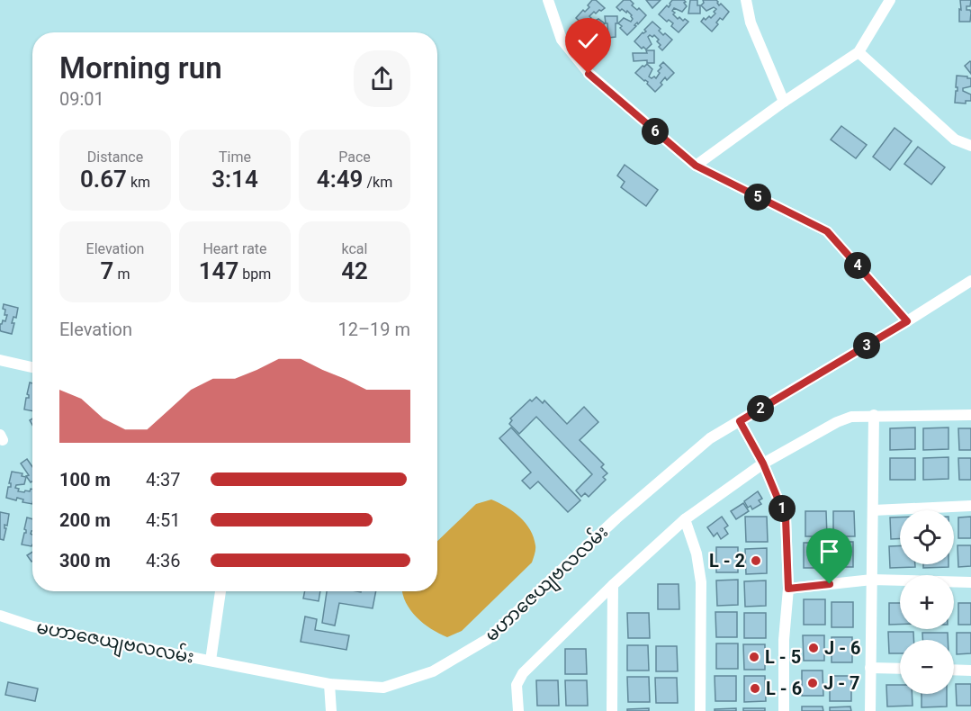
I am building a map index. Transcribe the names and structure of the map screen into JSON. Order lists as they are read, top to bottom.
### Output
{
  "streets": {
    "street": ["မဟာဇေယျဗလလမ်း"]
  },
  "places": [
    "L - 2",
    "J - 6",
    "L - 5",
    "J - 7",
    "L - 6"
  ],
  "page": {
    "heading": ["Morning run", "09:01"],
    "pins": [
      "6",
      "5",
      "4",
      "3",
      "2",
      "1"
    ],
    "stats": [
      ["Distance", "0.67 km"],
      ["Time", "3:14"],
      ["Pace", "4:49 /km"],
      ["Elevation", "7 m"],
      ["Heart rate", "147 bpm"],
      ["kcal", "42"]
    ],
    "chart": ["Elevation", "12–19 m"],
    "list": [
      {
        "name": "100 m",
        "note": "4:37"
      },
      {
        "name": "200 m",
        "note": "4:51"
      },
      {
        "name": "300 m",
        "note": "4:36"
      }
    ],
    "map_buttons": ["+", "−"]
  }
}
